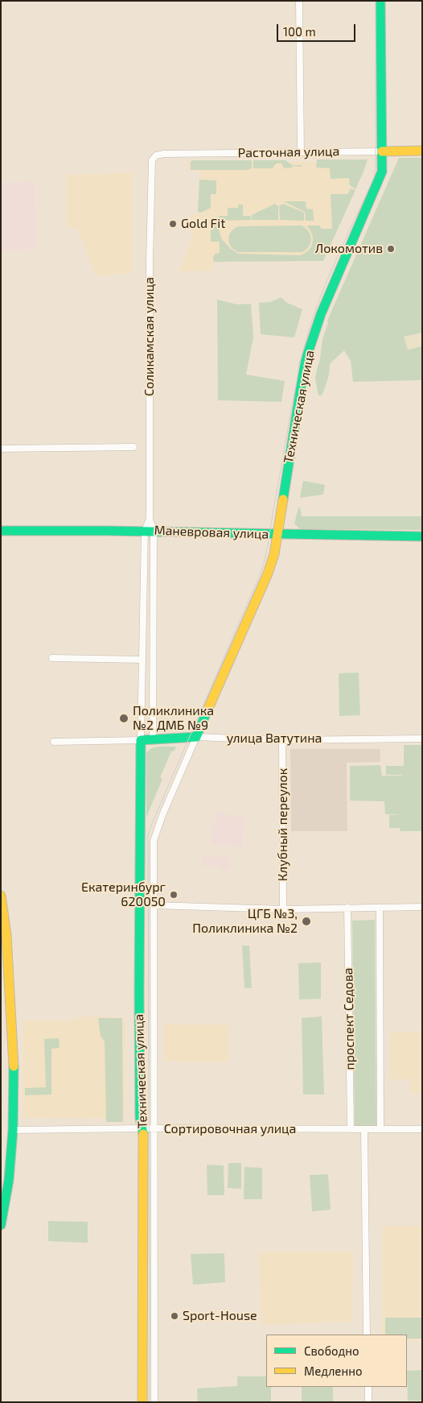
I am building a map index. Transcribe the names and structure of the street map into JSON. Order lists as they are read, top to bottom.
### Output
{
  "streets": {
    "main road": [
      "Расточная улица",
      "Техническая улица",
      "Маневровая улица",
      "улица Ватутина"
    ],
    "street": [
      "Соликамская улица",
      "Клубный переулок",
      "проспект Седова",
      "Сортировочная улица"
    ]
  },
  "crossings": [
    ["Расточная улица", "Соликамская улица"],
    ["Расточная улица", "Техническая улица"],
    ["Соликамская улица", "Техническая улица"],
    ["Соликамская улица", "Маневровая улица"],
    ["Соликамская улица", "улица Ватутина"],
    ["Техническая улица", "Маневровая улица"],
    ["Техническая улица", "улица Ватутина"],
    ["Техническая улица", "Сортировочная улица"],
    ["улица Ватутина", "Клубный переулок"],
    ["проспект Седова", "Сортировочная улица"]
  ],
  "places": [
    "Gold Fit",
    "Локомотив",
    "Поликлиника №2 ДМБ №9",
    "Екатеринбург 620050",
    "ЦГБ №3, Поликлиника №2",
    "Sport-House"
  ],
  "legend": ["Свободно", "Медленно"],
  "scale_bar": "100 m"
}
